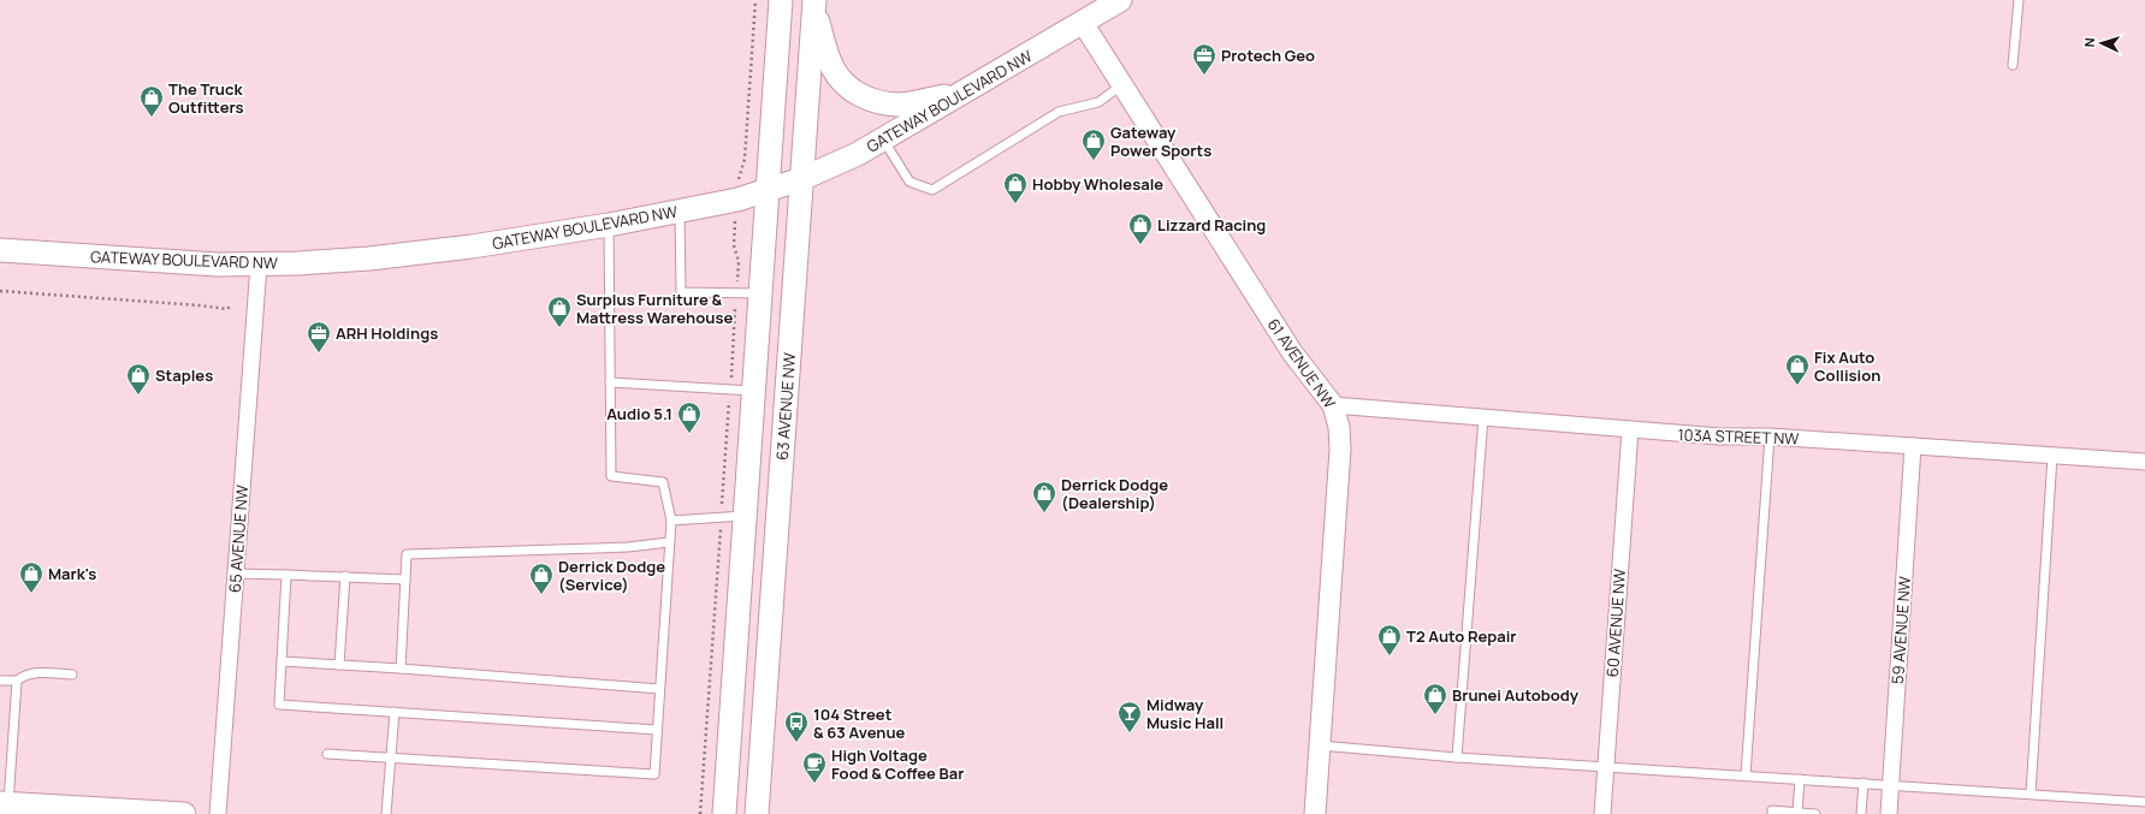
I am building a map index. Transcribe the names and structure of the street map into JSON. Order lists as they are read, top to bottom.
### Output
{
  "streets": {
    "main road": ["GATEWAY BOULEVARD NW", "63 AVENUE NW"],
    "street": [
      "61 AVENUE NW",
      "103A STREET NW",
      "65 AVENUE NW",
      "60 AVENUE NW",
      "59 AVENUE NW"
    ]
  },
  "crossings": [
    ["GATEWAY BOULEVARD NW", "61 AVENUE NW"],
    ["GATEWAY BOULEVARD NW", "63 AVENUE NW"],
    ["GATEWAY BOULEVARD NW", "65 AVENUE NW"],
    ["61 AVENUE NW", "103A STREET NW"],
    ["103A STREET NW", "60 AVENUE NW"],
    ["103A STREET NW", "59 AVENUE NW"]
  ],
  "places": {
    "office": ["Protech Geo", "ARH Holdings"],
    "shop": [
      "The Truck Outfitters",
      "Gateway Power Sports",
      "Hobby Wholesale",
      "Lizzard Racing",
      "Surplus Furniture & Mattress Warehouse",
      "Fix Auto Collision",
      "Staples",
      "Audio 5.1",
      "Derrick Dodge (Dealership)",
      "Mark's",
      "Derrick Dodge (Service)",
      "T2 Auto Repair",
      "Brunei Autobody"
    ],
    "bar": ["Midway Music Hall"],
    "bus stop": ["104 Street & 63 Avenue"],
    "cafe": ["High Voltage Food & Coffee Bar"]
  },
  "north": "left"
}
